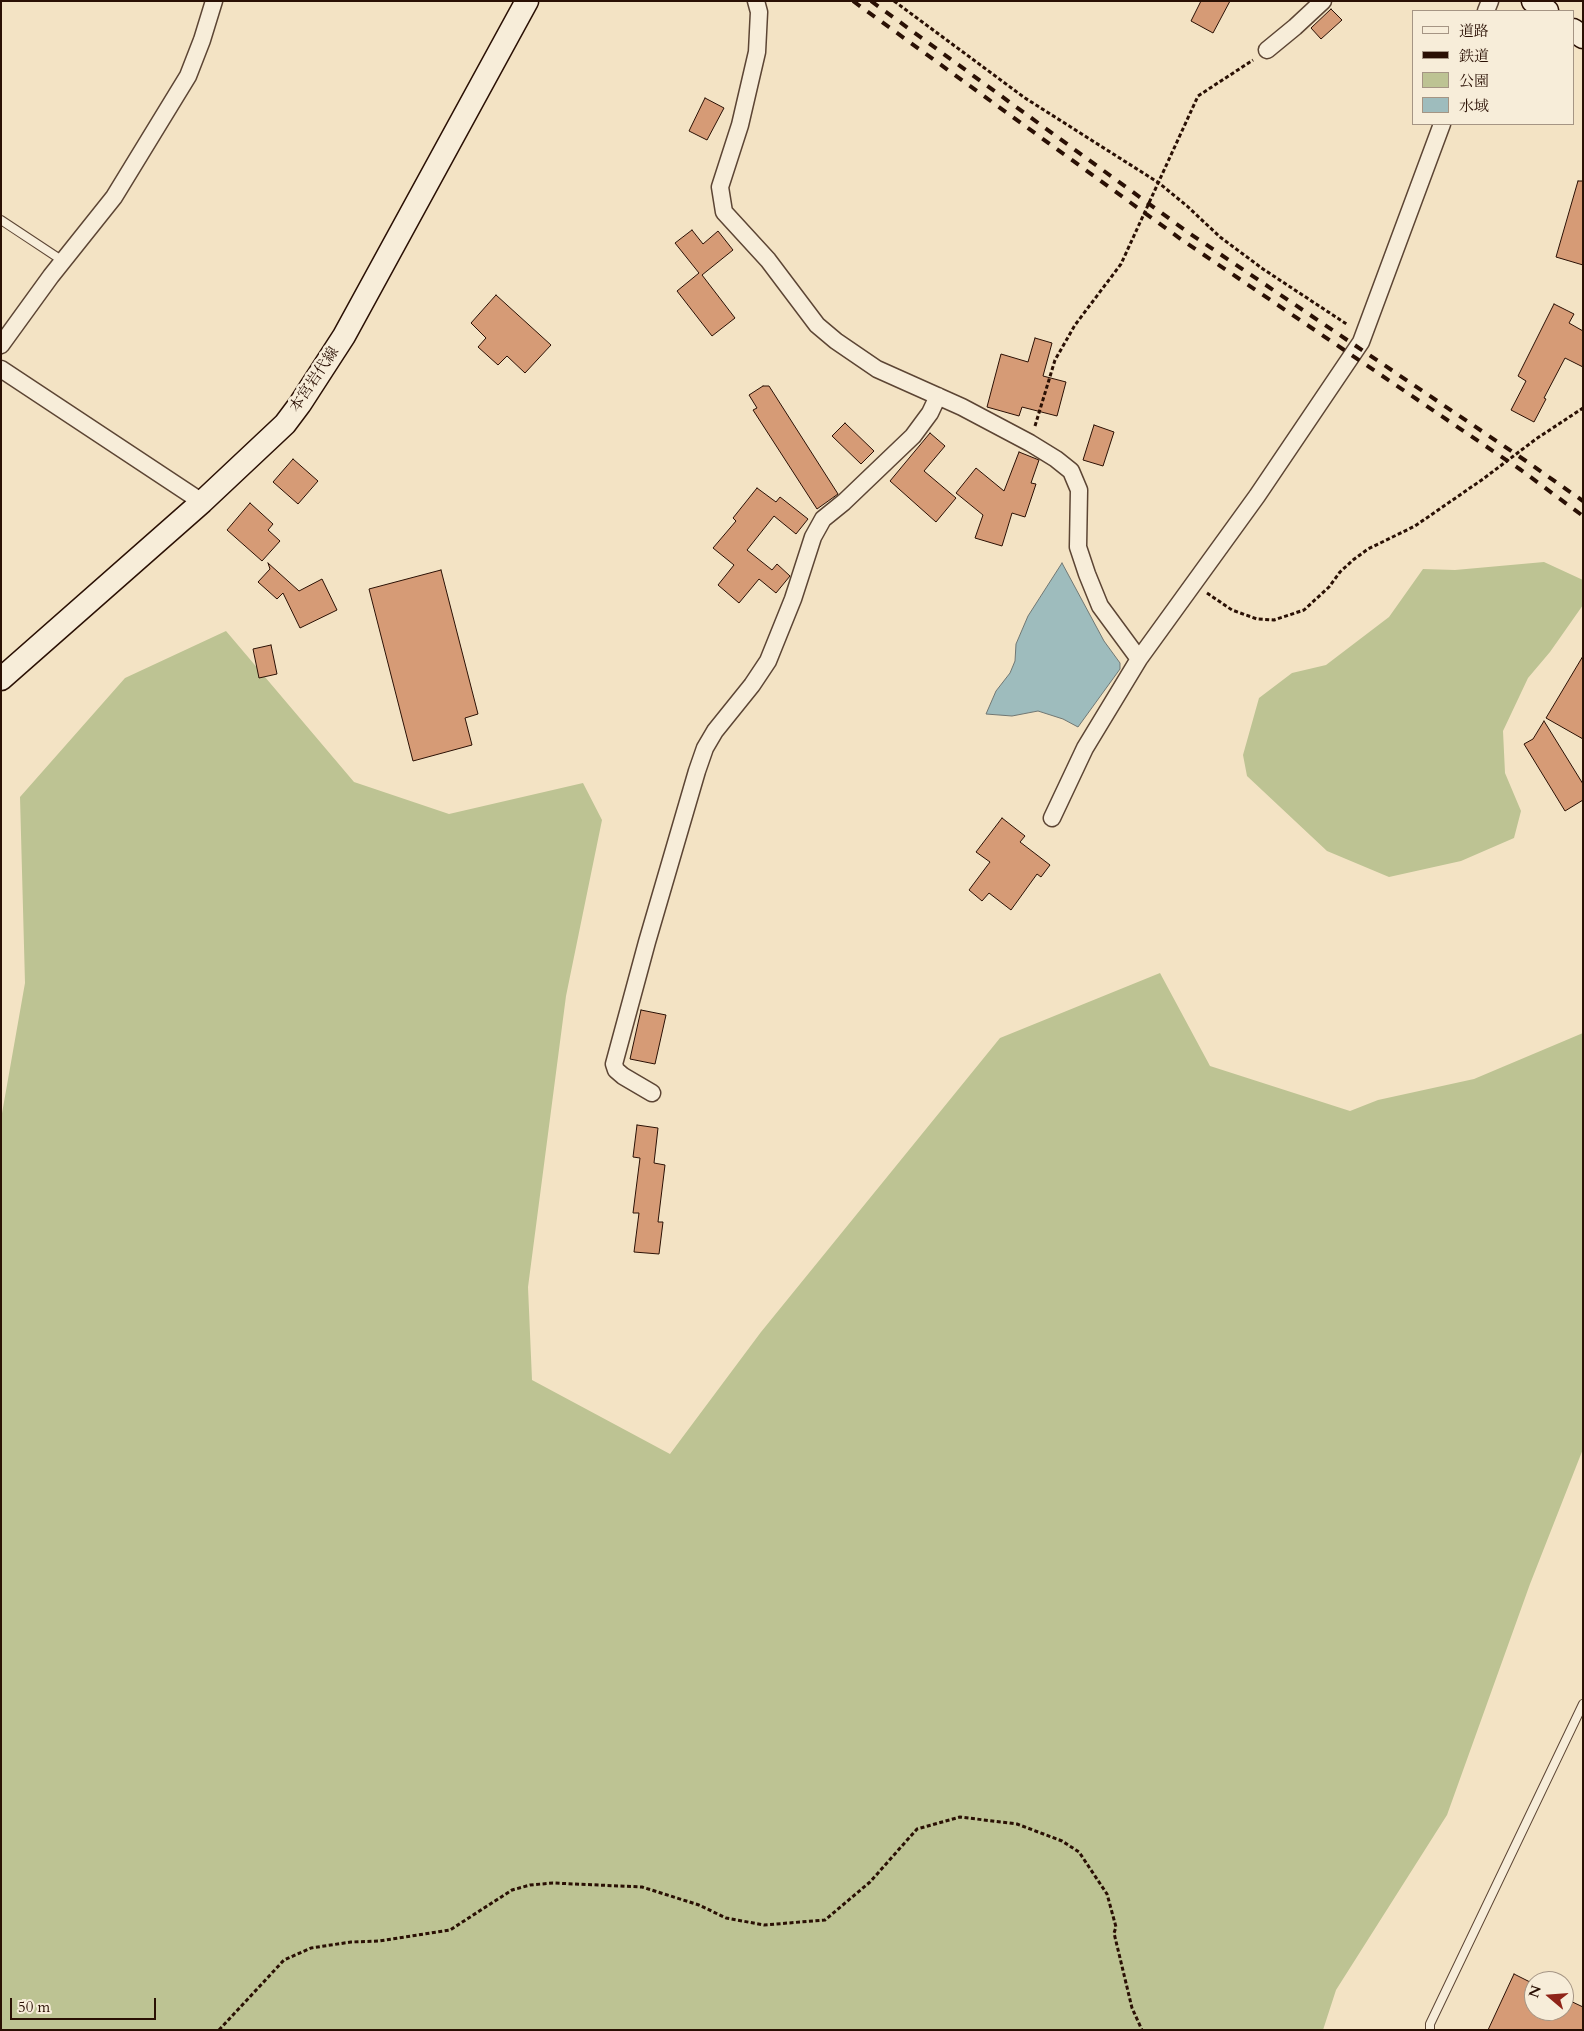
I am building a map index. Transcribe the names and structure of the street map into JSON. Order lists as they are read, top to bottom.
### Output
{
  "streets": {
    "main road": ["本宮岩代線"]
  },
  "legend": [
    "道路",
    "鉄道",
    "公園",
    "水域"
  ],
  "scale_bar": "50 m",
  "north": "left"
}
